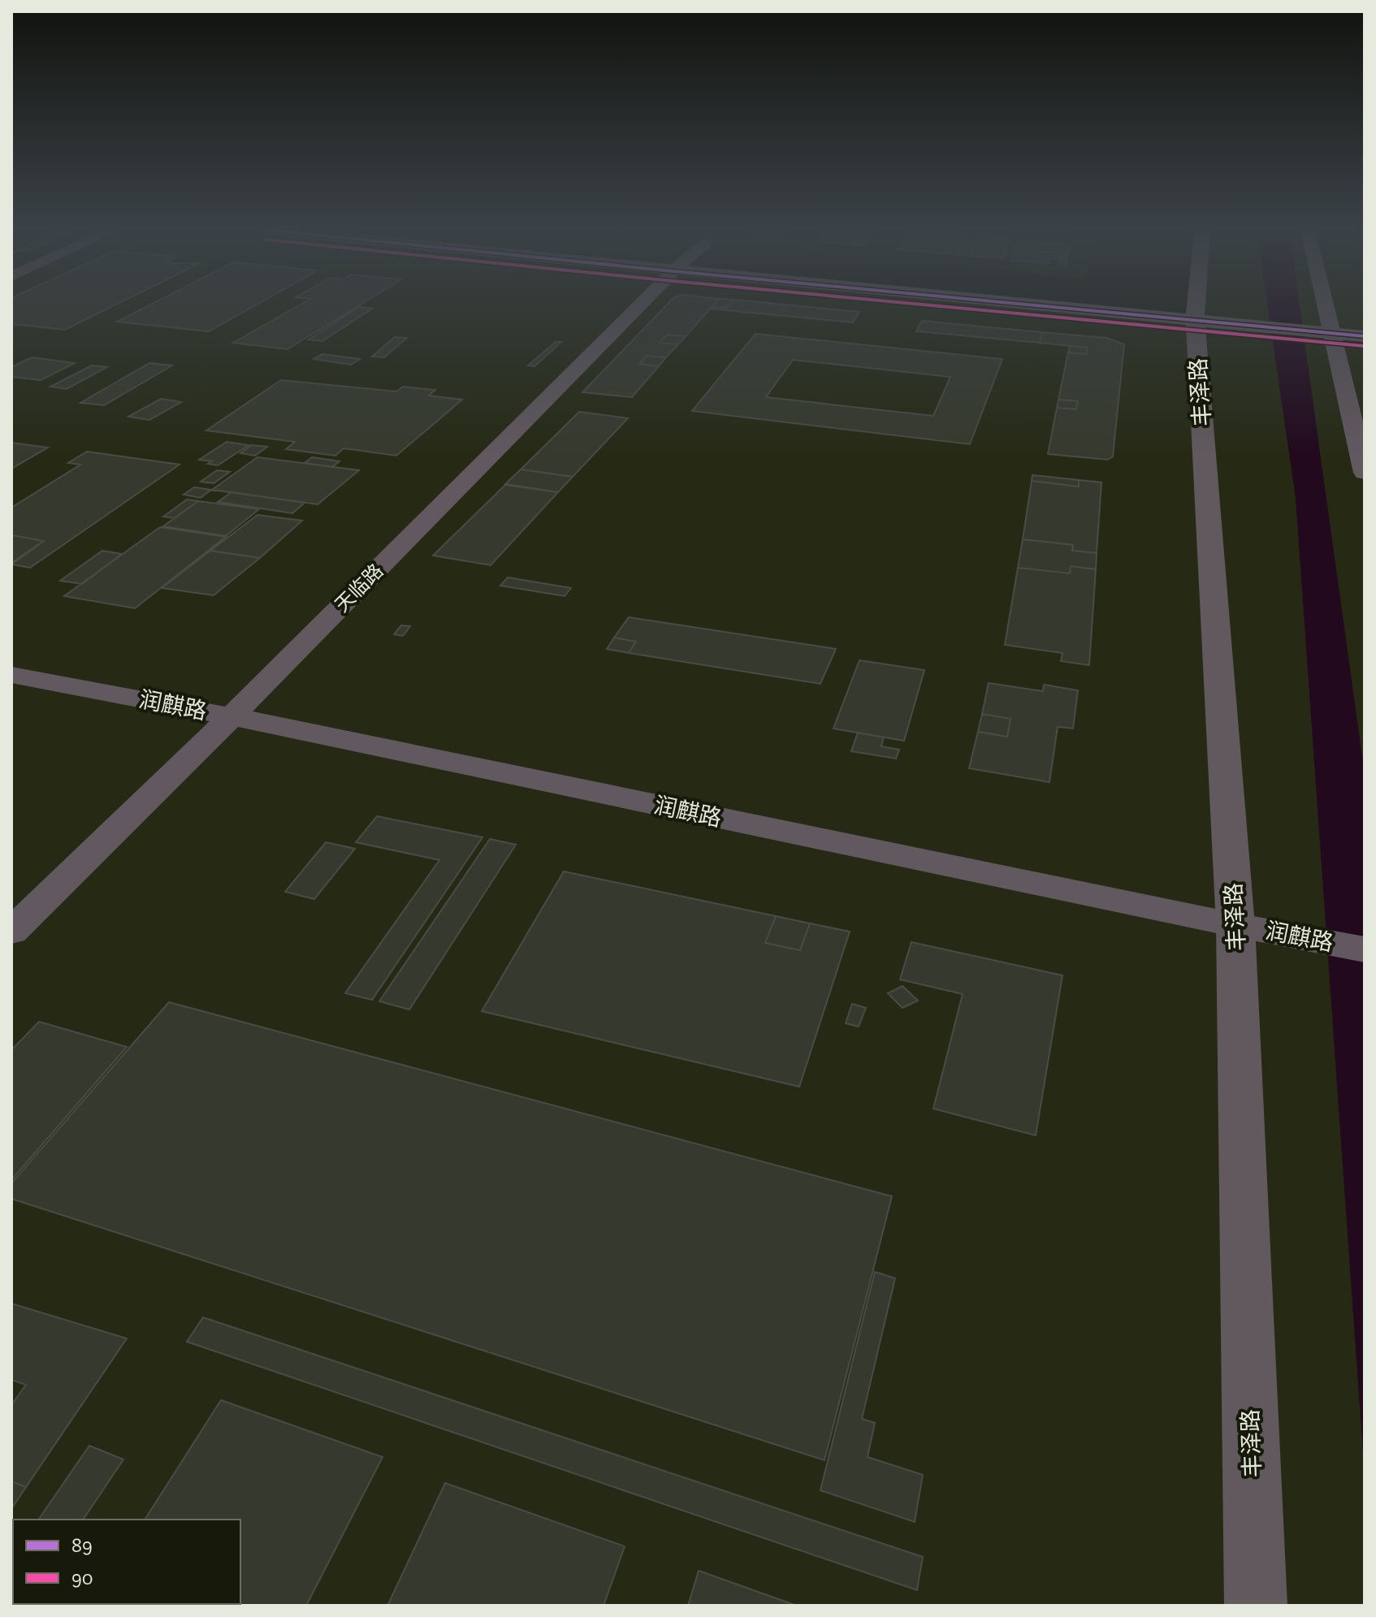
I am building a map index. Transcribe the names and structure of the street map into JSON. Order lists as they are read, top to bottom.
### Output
{
  "streets": {
    "main road": ["丰泽路"],
    "street": ["天临路", "润麒路"]
  },
  "crossings": [
    ["丰泽路", "润麒路"],
    ["天临路", "润麒路"]
  ],
  "lines": ["transit line 89", "transit line 90"],
  "legend": ["89", "90"]
}
